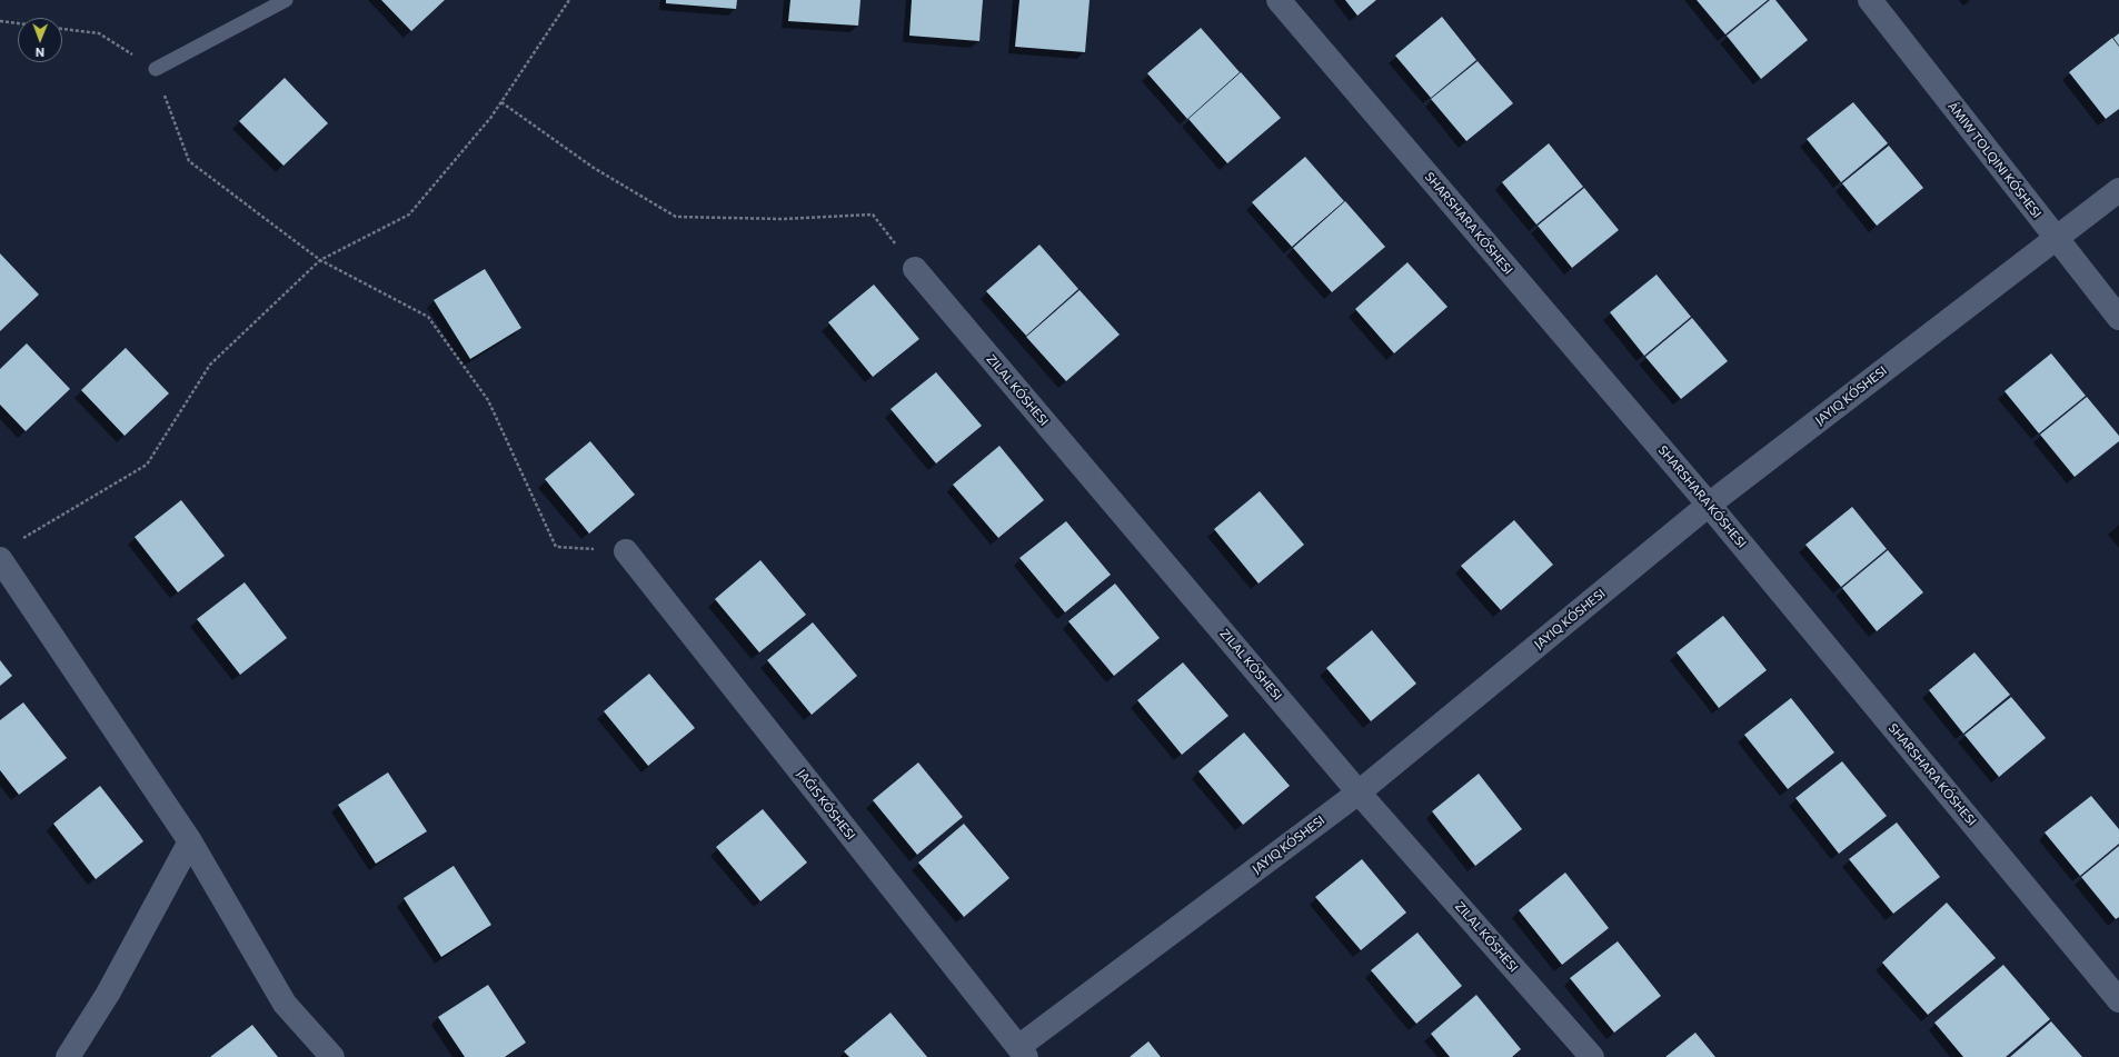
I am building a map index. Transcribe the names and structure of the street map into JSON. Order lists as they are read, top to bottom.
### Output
{
  "streets": {
    "street": ["SHARSHARA KÓSHESI", "ZILAL KÓSHESI"]
  },
  "north": "bottom"
}
